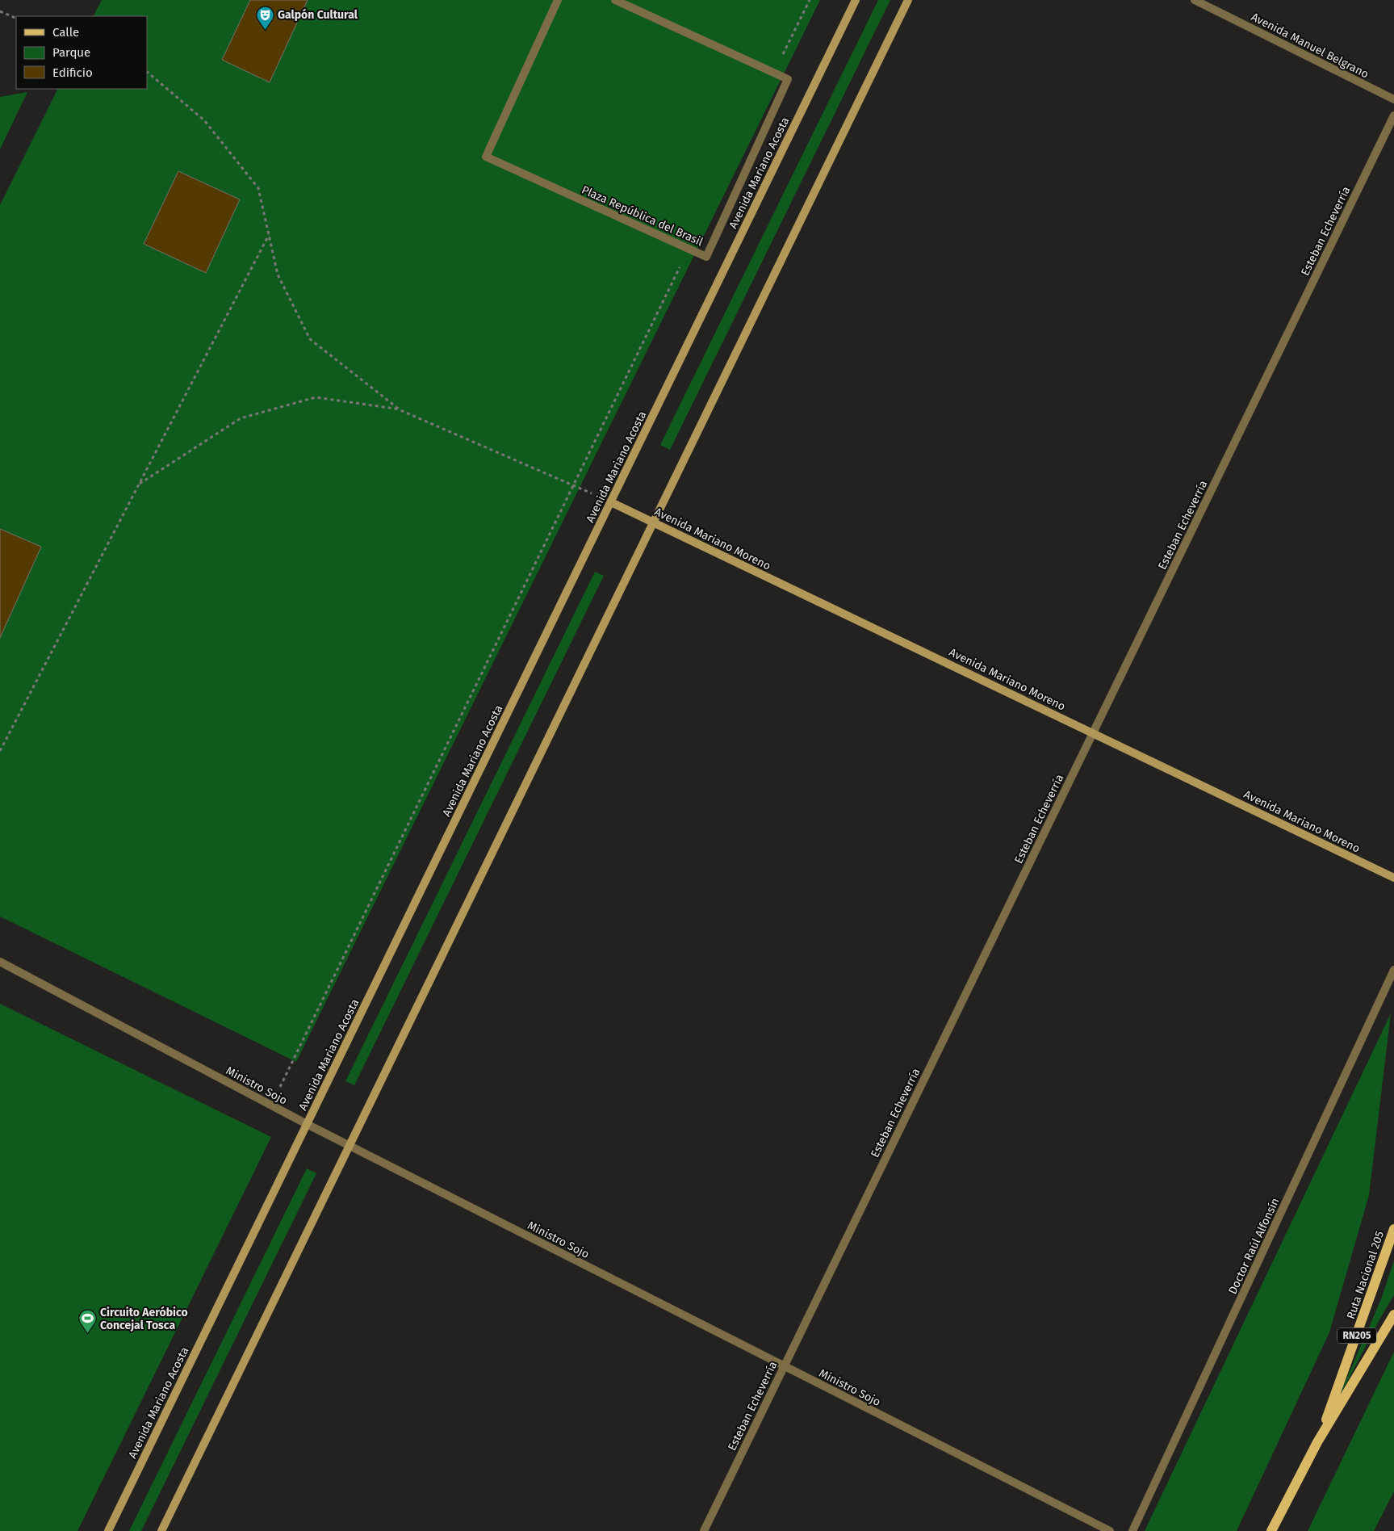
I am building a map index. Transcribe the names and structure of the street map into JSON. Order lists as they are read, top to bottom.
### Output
{
  "streets": {
    "main road": [
      "Avenida Mariano Acosta",
      "Avenida Mariano Moreno",
      "Ruta Nacional 205",
      "RN205"
    ],
    "street": [
      "Avenida Manuel Belgrano",
      "Plaza República del Brasil",
      "Esteban Echeverría",
      "Ministro Sojo",
      "Doctor Raúl Alfonsín"
    ]
  },
  "crossings": [
    ["Avenida Mariano Acosta", "Avenida Mariano Moreno"],
    ["Avenida Mariano Acosta", "Ministro Sojo"],
    ["Esteban Echeverría", "Avenida Mariano Moreno"],
    ["Esteban Echeverría", "Ministro Sojo"]
  ],
  "places": {
    "theatre": ["Galpón Cultural"],
    "sports": ["Circuito Aeróbico Concejal Tosca"]
  },
  "legend": ["Calle", "Parque", "Edificio"]
}
